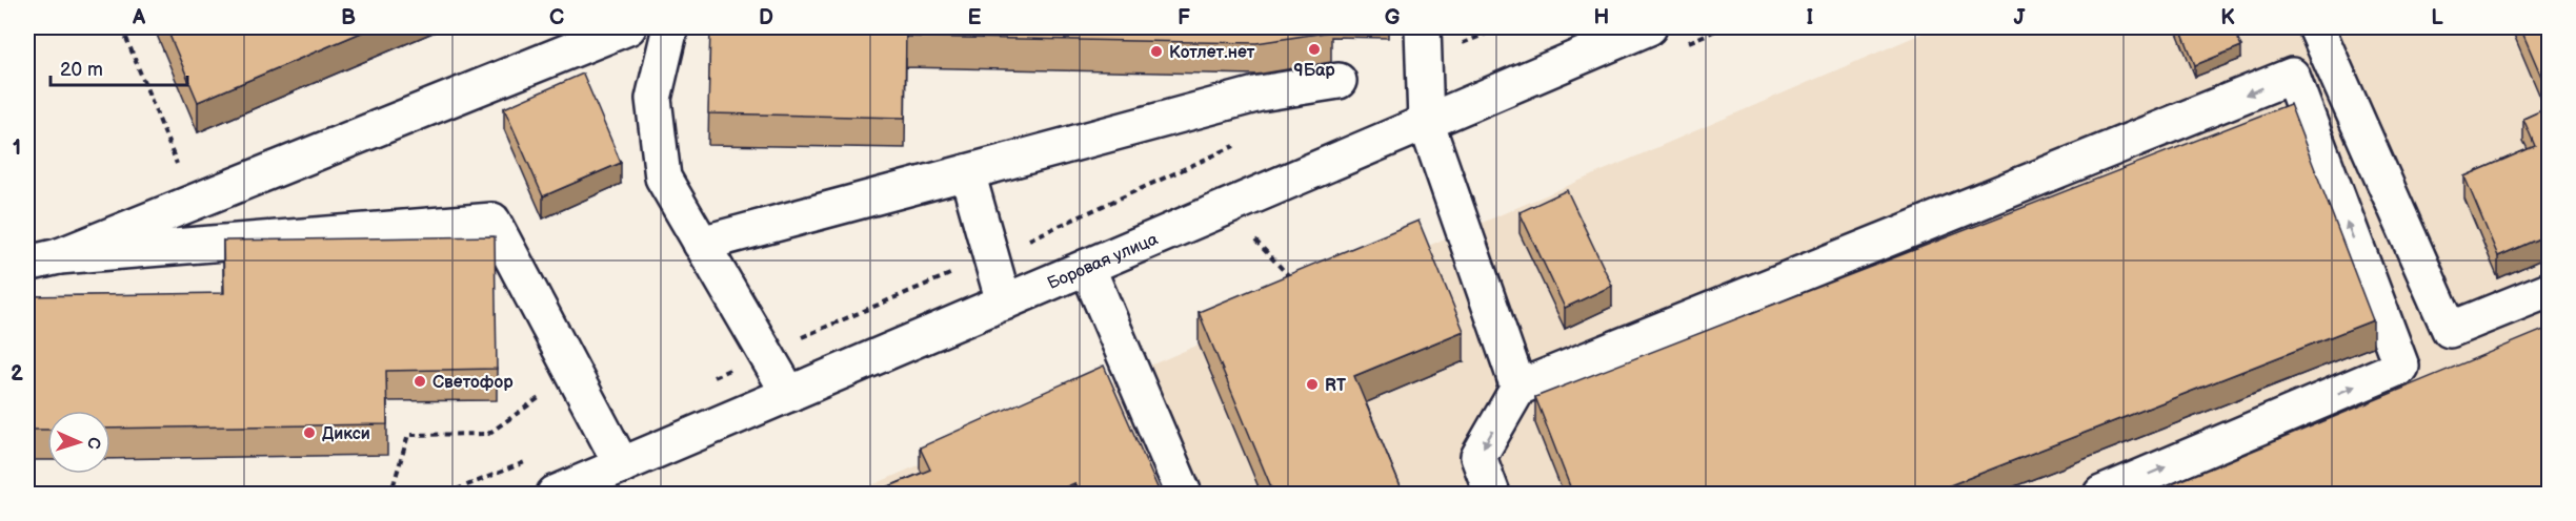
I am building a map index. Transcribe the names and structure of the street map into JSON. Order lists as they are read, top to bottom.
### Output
{
  "streets": {
    "street": ["Боровая улица"]
  },
  "places": [
    "9Бар",
    "Котлет.нет",
    "Светофор",
    "RT",
    "Дикси"
  ],
  "scale_bar": "20 m",
  "north": "right",
  "grid": {
    "columns": [
      "A",
      "B",
      "C",
      "D",
      "E",
      "F",
      "G",
      "H",
      "I",
      "J",
      "K",
      "L"
    ],
    "rows": ["1", "2"]
  }
}
